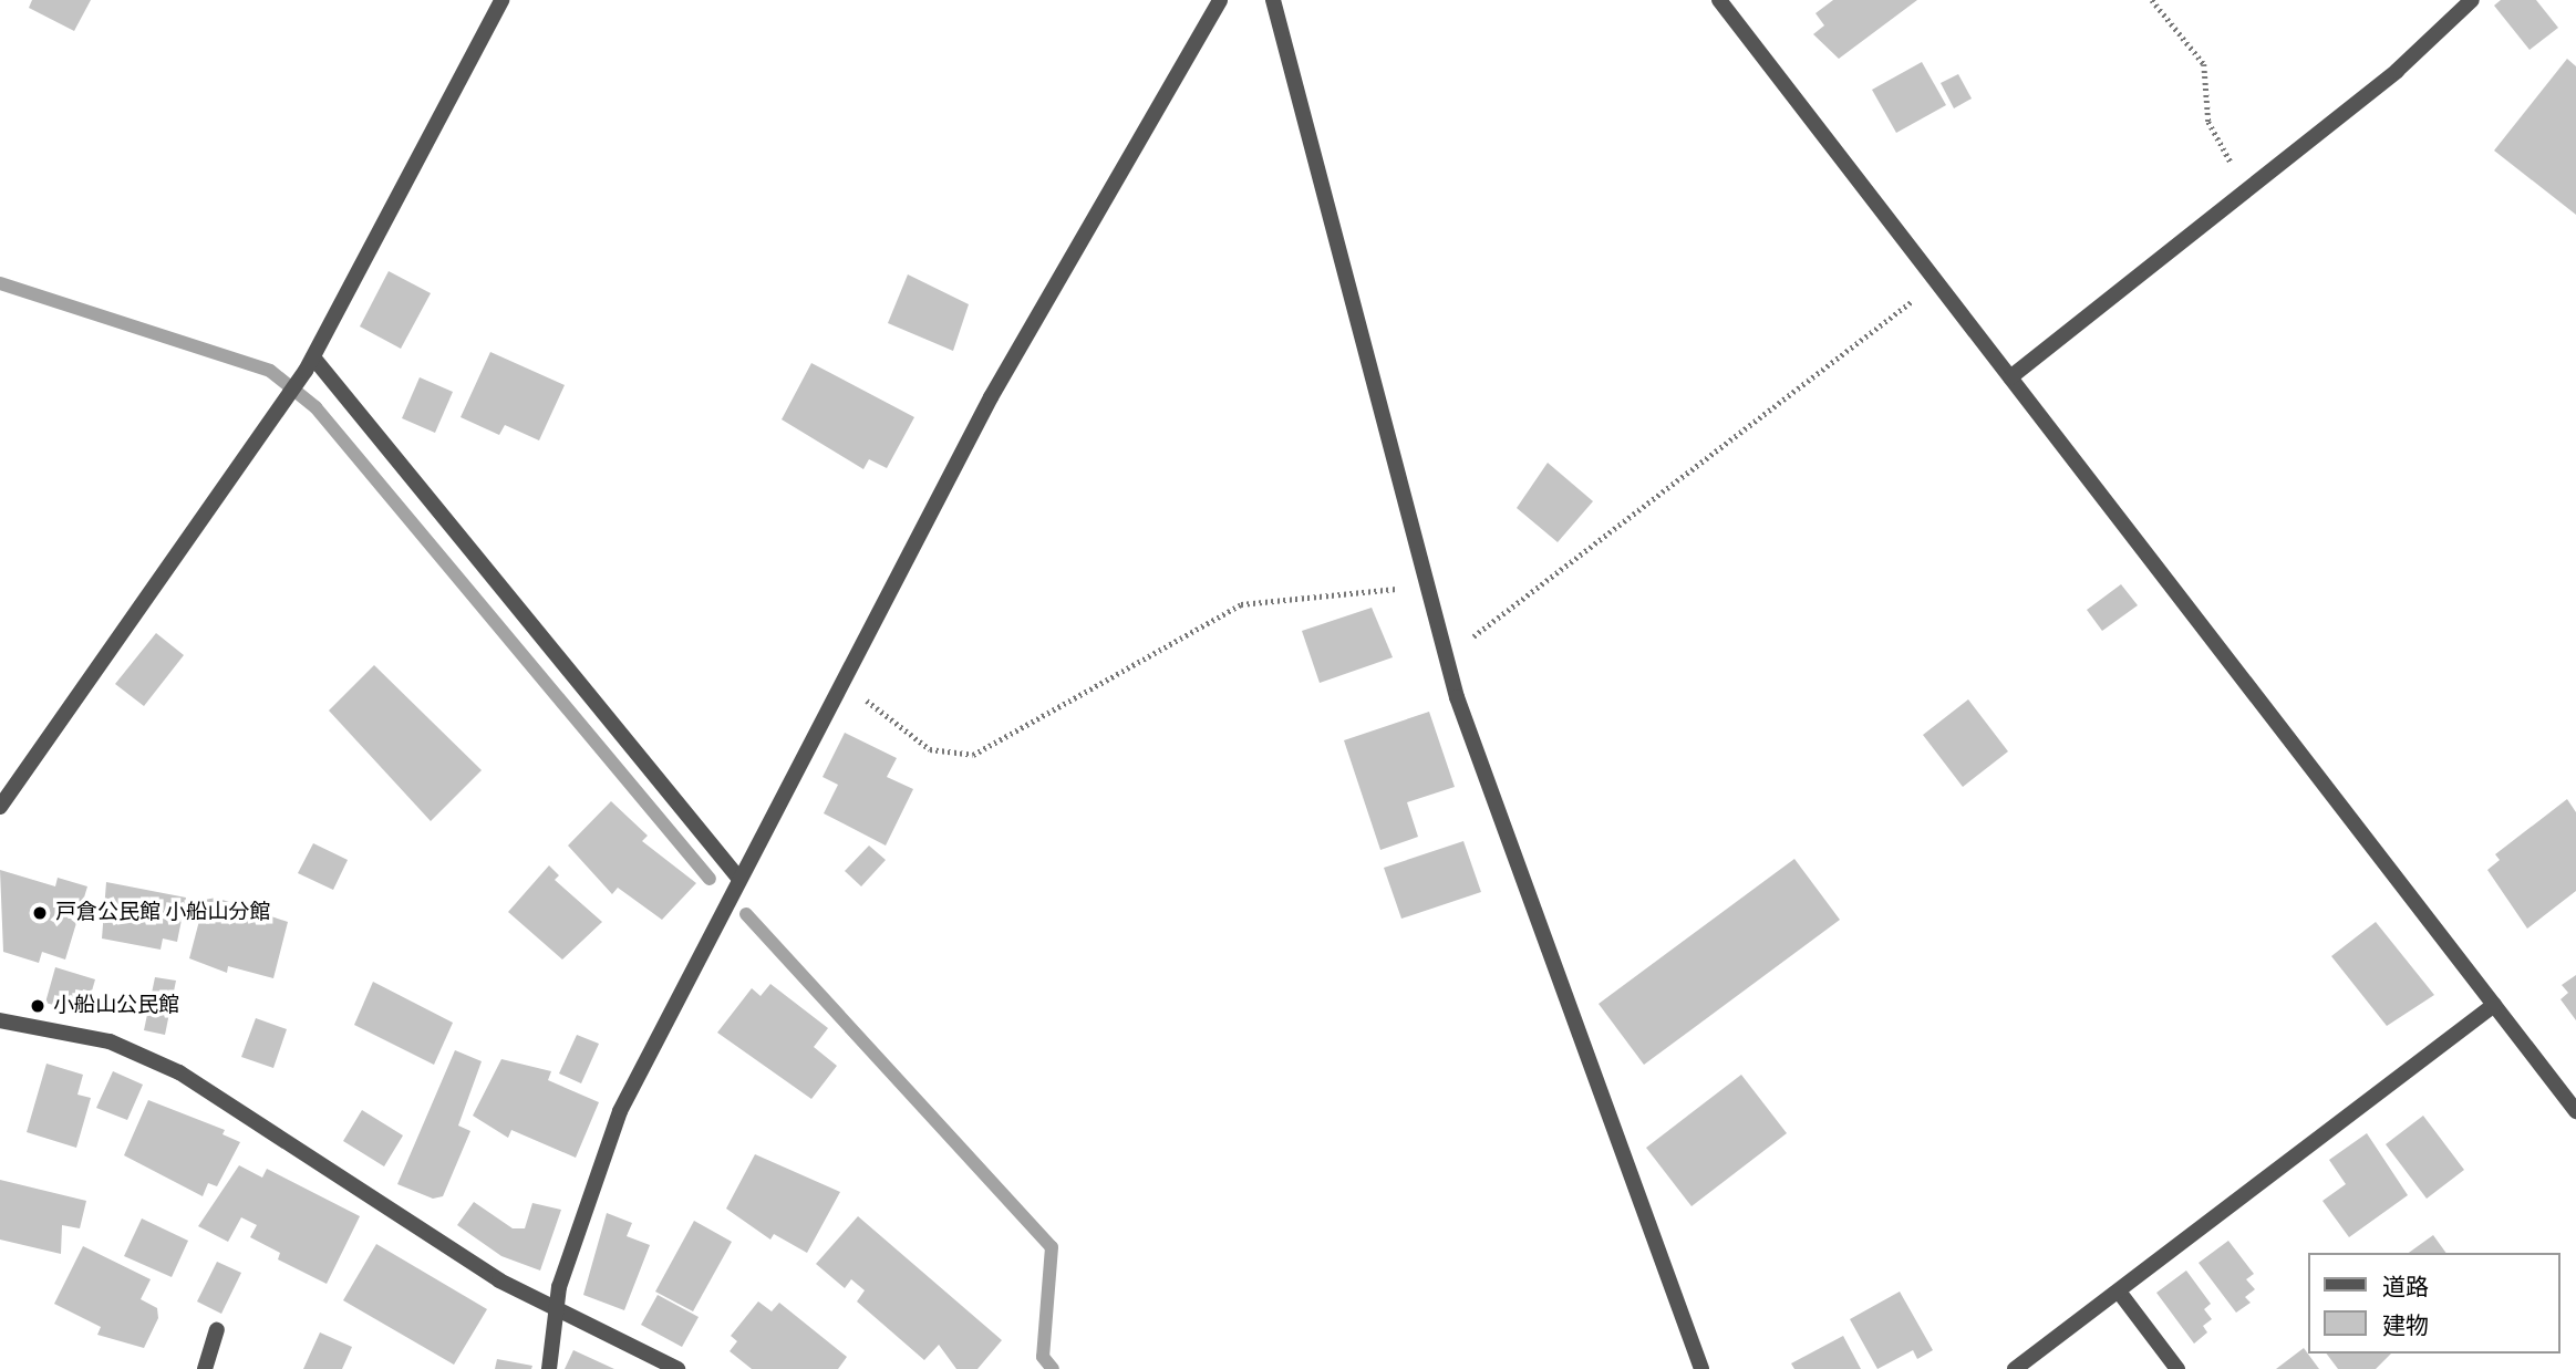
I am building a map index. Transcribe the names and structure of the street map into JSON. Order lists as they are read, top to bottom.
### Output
{
  "places": ["戸倉公民館 小船山分館", "小船山公民館"],
  "legend": ["道路", "建物"]
}
